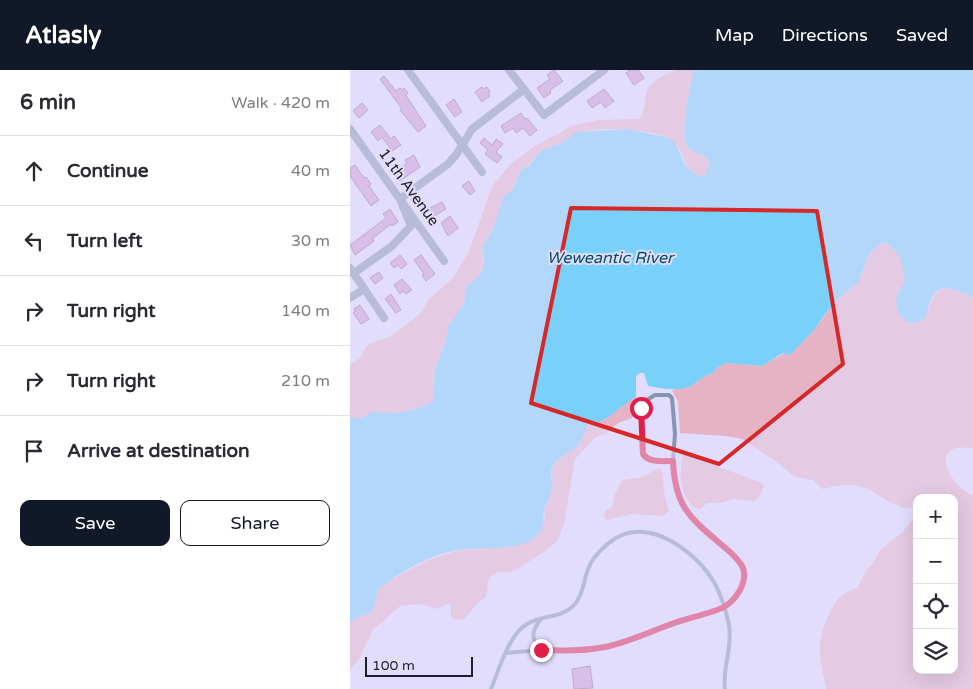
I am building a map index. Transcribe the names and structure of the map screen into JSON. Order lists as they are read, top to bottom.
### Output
{
  "streets": {
    "street": ["11th Avenue"]
  },
  "water": ["Weweantic River"],
  "scale_bar": "100 m",
  "page": {
    "header": "Atlasly",
    "nav": ["Map", "Directions", "Saved"],
    "heading": ["6 min", "Walk · 420 m"],
    "list": [
      ["Continue", "40 m"],
      ["Turn left", "30 m"],
      ["Turn right", "140 m"],
      ["Turn right", "210 m"],
      "Arrive at destination"
    ],
    "buttons": ["Save", "Share"],
    "map_buttons": ["+", "−"],
    "scale": "100 m"
  }
}
